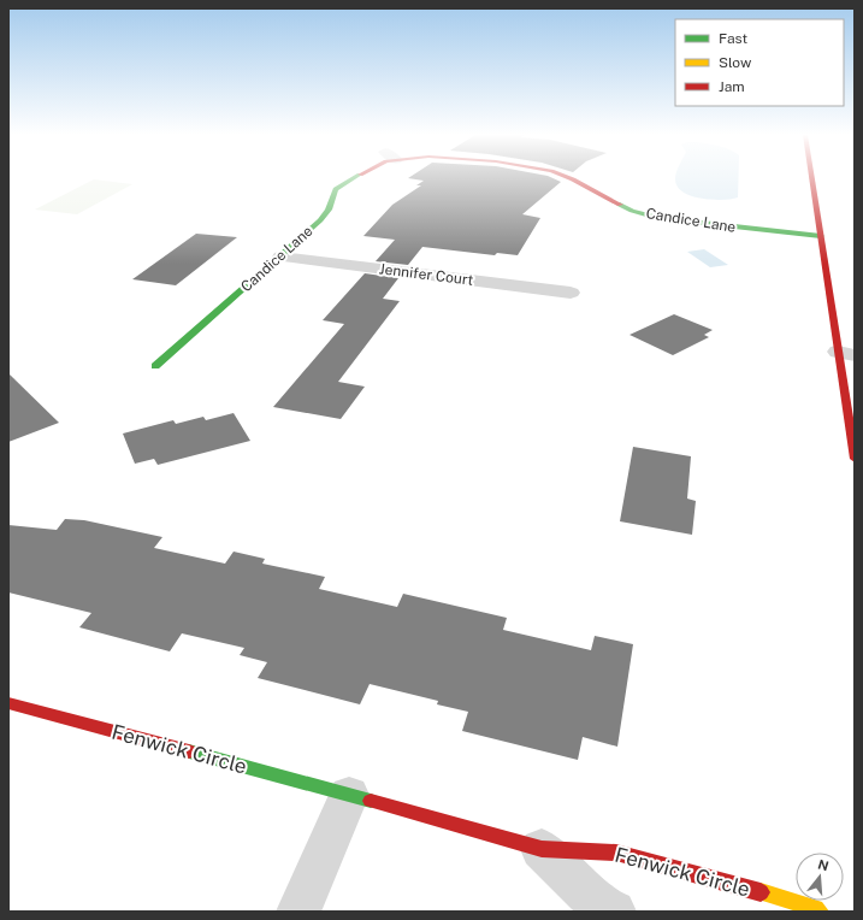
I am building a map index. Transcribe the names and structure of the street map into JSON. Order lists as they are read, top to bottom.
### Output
{
  "streets": {
    "street": ["Candice Lane", "Jennifer Court", "Fenwick Circle"]
  },
  "crossings": [
    ["Candice Lane", "Jennifer Court"]
  ],
  "legend": ["Fast", "Slow", "Jam"],
  "north": "top"
}
